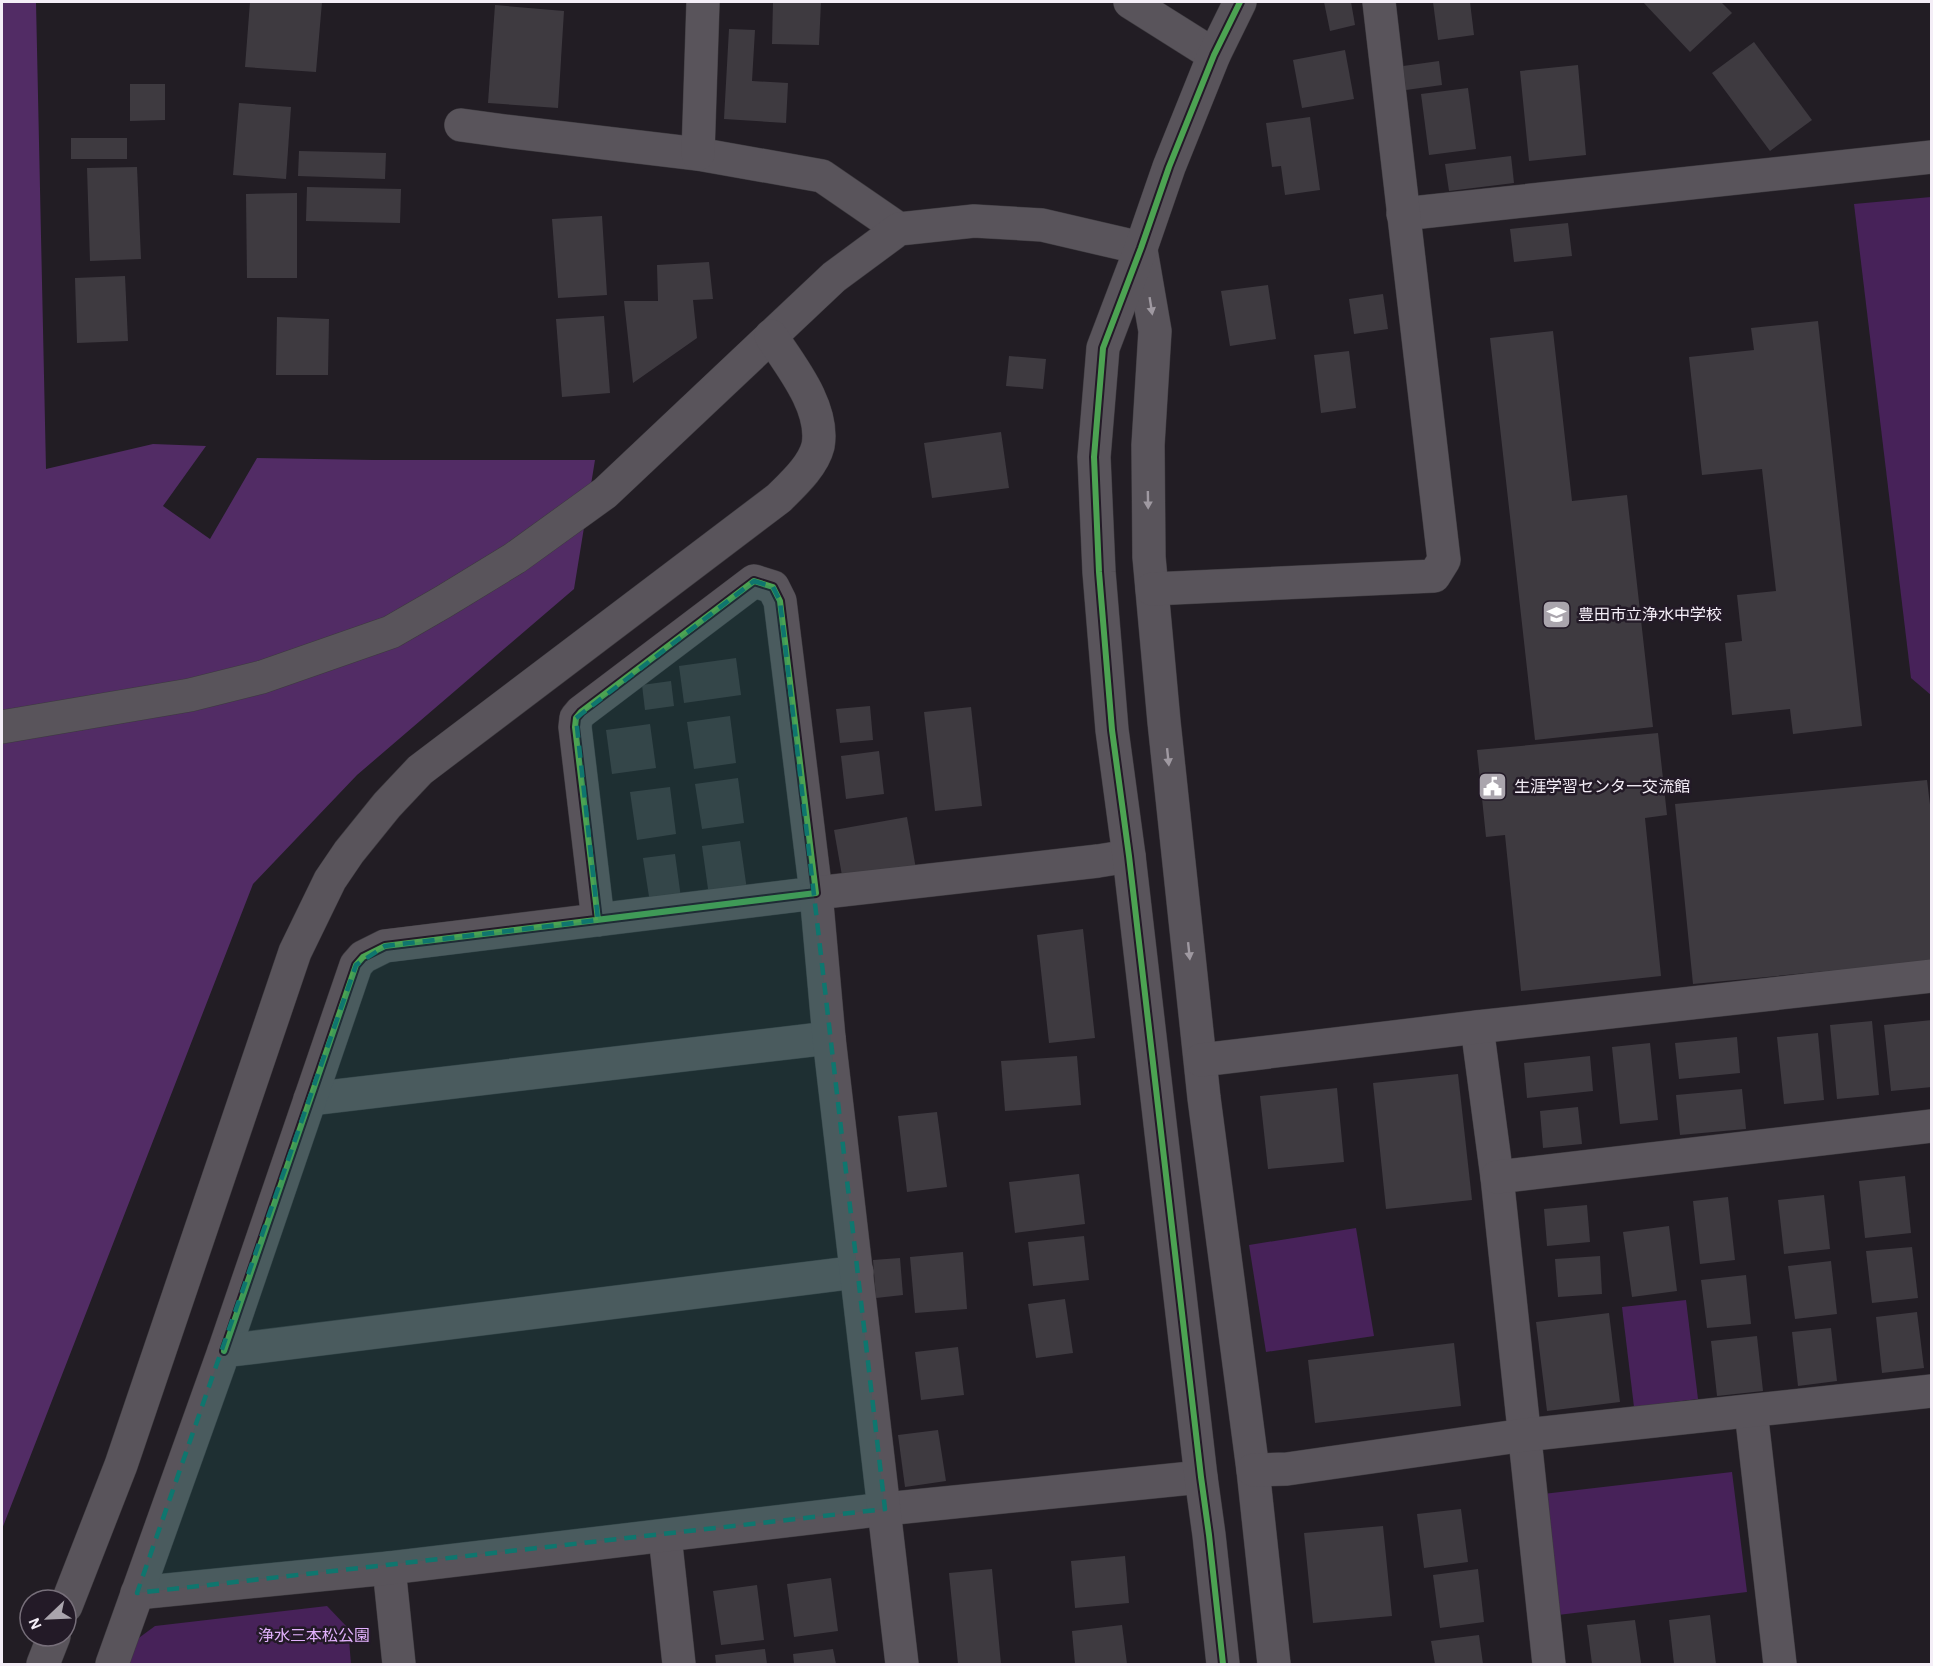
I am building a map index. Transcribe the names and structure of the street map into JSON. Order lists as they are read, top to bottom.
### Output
{
  "parks": ["浄水三本松公園"],
  "places": {
    "school or university": ["豊田市立浄水中学校"],
    "public building": ["生涯学習センタ一交流館"]
  },
  "north": "bottom left"
}
